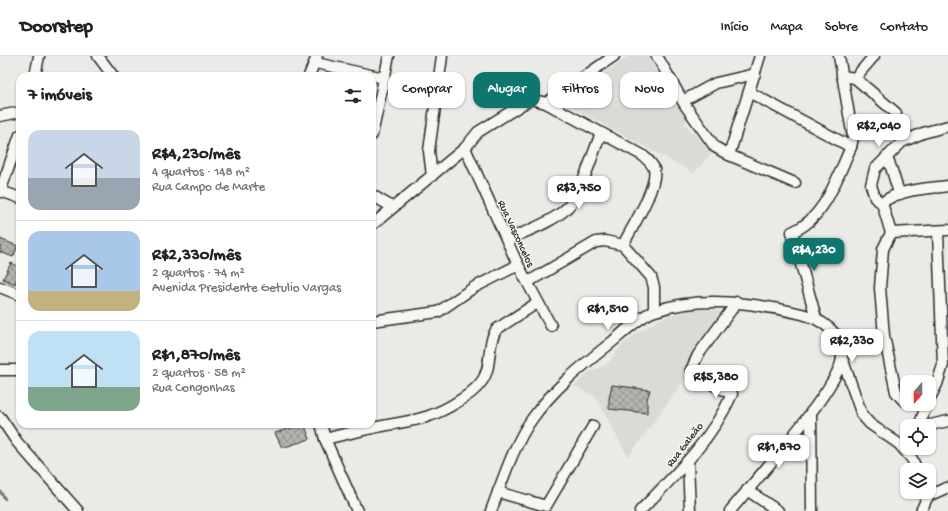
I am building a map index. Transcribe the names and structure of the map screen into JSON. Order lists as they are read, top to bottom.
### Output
{
  "streets": {
    "street": ["Rua Vasconcelos", "Rua Galeão"]
  },
  "north": "bottom",
  "page": {
    "header": "Doorstep",
    "nav": [
      "Início",
      "Mapa",
      "Sobre",
      "Contato"
    ],
    "chip": [
      "Comprar",
      "Alugar",
      "Filtros",
      "Novo"
    ],
    "heading": "7 imóveis",
    "price": [
      "R$2,040",
      "R$3,750",
      "R$4,230",
      "R$1,510",
      "R$2,330",
      "R$5,380",
      "R$1,870"
    ],
    "list": [
      {
        "name": "R$4,230/mês",
        "note": "4 quartos · 148 m² · Rua Campo de Marte"
      },
      {
        "name": "R$2,330/mês",
        "note": "2 quartos · 74 m² · Avenida Presidente Getulio Vargas"
      },
      {
        "name": "R$1,870/mês",
        "note": "2 quartos · 58 m² · Rua Congonhas"
      }
    ]
  }
}
